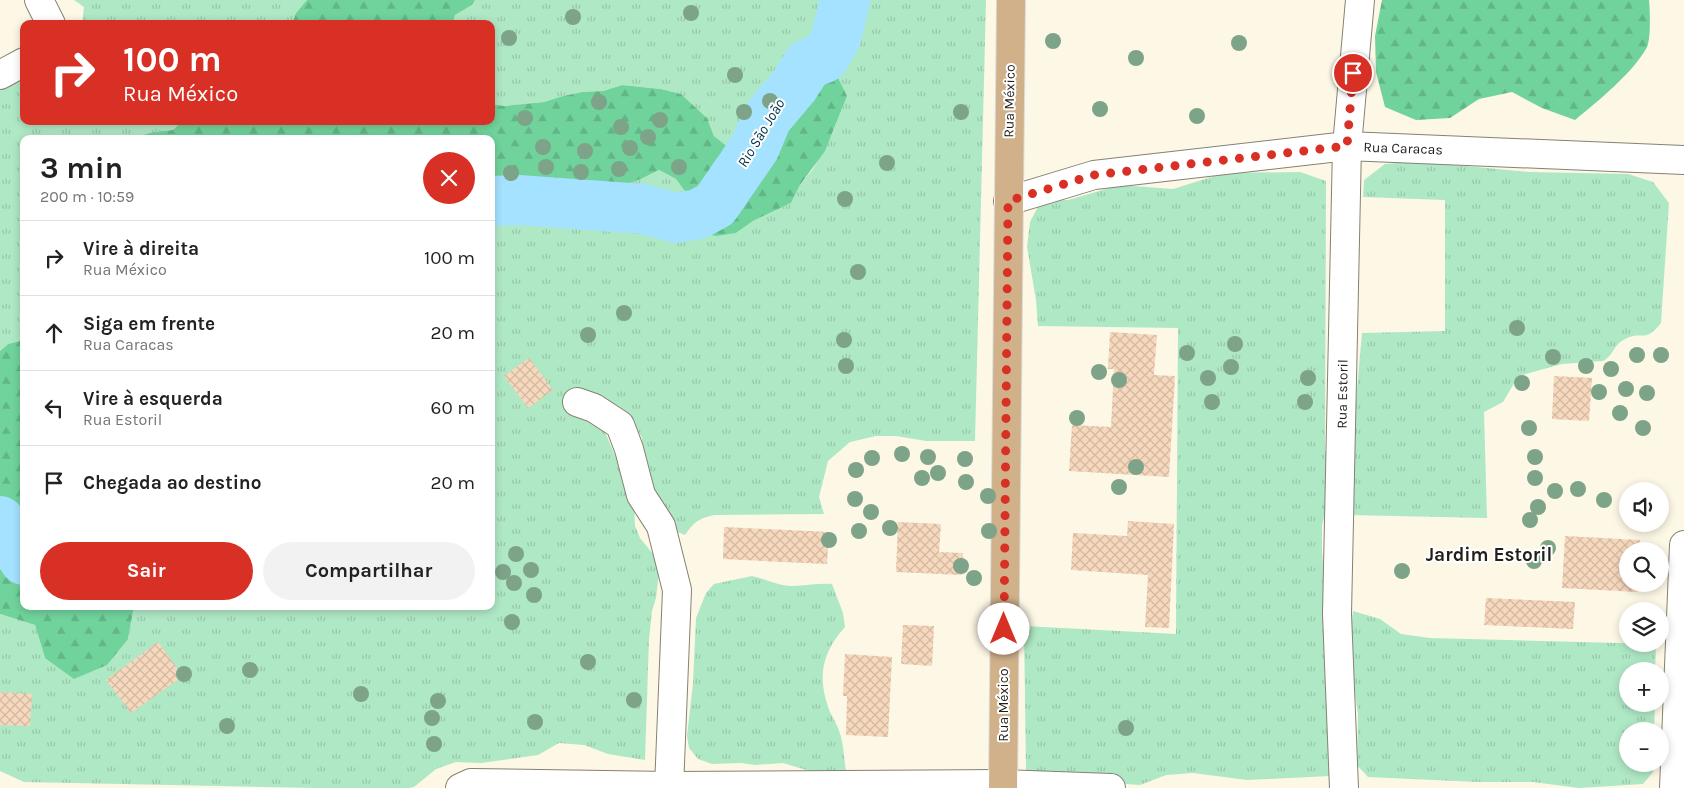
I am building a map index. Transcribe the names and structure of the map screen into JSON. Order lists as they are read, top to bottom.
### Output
{
  "streets": {
    "main road": ["Rua México"],
    "street": ["Rua Caracas", "Rua Estoril"]
  },
  "crossings": [
    ["Rua México", "Rua Caracas"],
    ["Rua Caracas", "Rua Estoril"]
  ],
  "districts": ["Jardim Estoril"],
  "water": ["Rio São João"],
  "page": {
    "turn": ["100 m", "Rua México"],
    "heading": ["3 min", "200 m · 10:59"],
    "list": [
      {
        "name": "Vire à direita",
        "note": "Rua México",
        "value": "100 m"
      },
      {
        "name": "Siga em frente",
        "note": "Rua Caracas",
        "value": "20 m"
      },
      {
        "name": "Vire à esquerda",
        "note": "Rua Estoril",
        "value": "60 m"
      },
      {
        "name": "Chegada ao destino",
        "value": "20 m"
      }
    ],
    "map_buttons": ["+", "−"],
    "buttons": ["Sair", "Compartilhar"]
  }
}
